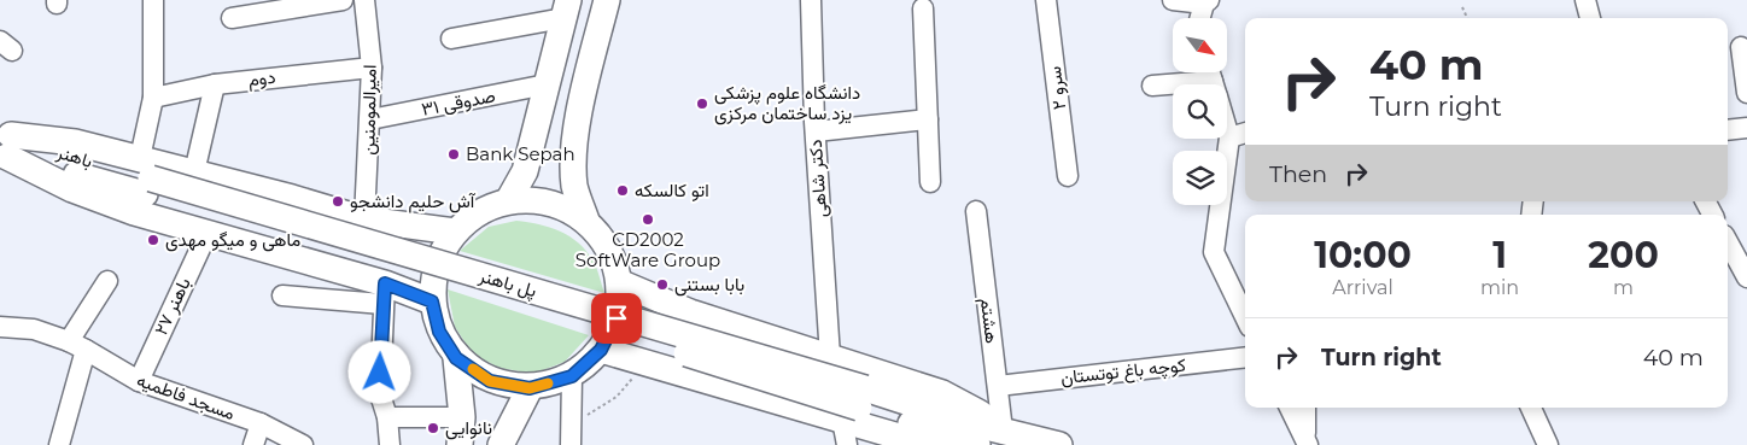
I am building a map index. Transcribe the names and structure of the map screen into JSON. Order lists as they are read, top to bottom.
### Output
{
  "streets": {
    "main road": ["باهنر", "پل باهنر"],
    "street": [
      "دوم",
      "سرو ۲",
      "صدوقی ۳۱",
      "امیرالمومنین",
      "دکتر شاهی",
      "باهنر ۲۷",
      "هشتم",
      "کوچه باغ توتستان",
      "مسجد فاطمیه"
    ]
  },
  "crossings": [
    ["دوم", "امیرالمومنین"],
    ["صدوقی ۳۱", "امیرالمومنین"],
    ["باهنر", "پل باهنر"],
    ["باهنر ۲۷", "مسجد فاطمیه"],
    ["هشتم", "کوچه باغ توتستان"]
  ],
  "places": [
    "دانشگاه علوم پزشکی یزد ساختمان مرکزی",
    "Bank Sepah",
    "اتو کالسکه",
    "آش حلیم دانشجو",
    "CD2002 SoftWare Group",
    "ماهی و میگو مهدی",
    "بابا بستنی",
    "نانوایی"
  ],
  "north": "bottom right",
  "page": {
    "turn": ["40 m", "Turn right"],
    "then": "Then",
    "eta": [
      "10:00",
      "Arrival",
      "1",
      "min",
      "200",
      "m"
    ],
    "list": [
      {
        "name": "Turn right",
        "value": "40 m"
      }
    ]
  }
}
